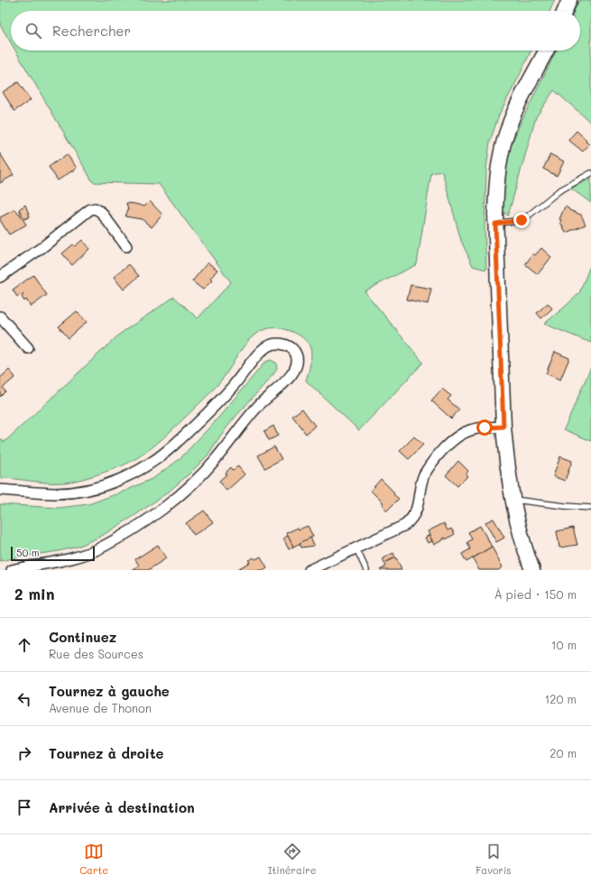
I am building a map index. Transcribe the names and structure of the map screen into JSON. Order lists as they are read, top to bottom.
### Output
{
  "scale_bar": "50 m",
  "page": {
    "search": "Rechercher",
    "scale": "50 m",
    "heading": ["2 min", "À pied · 150 m"],
    "list": [
      ["Continuez", "Rue des Sources", "10 m"],
      ["Tournez à gauche", "Avenue de Thonon", "120 m"],
      ["Tournez à droite", "20 m"],
      "Arrivée à destination"
    ],
    "nav": ["Carte", "Itinéraire", "Favoris"]
  }
}
